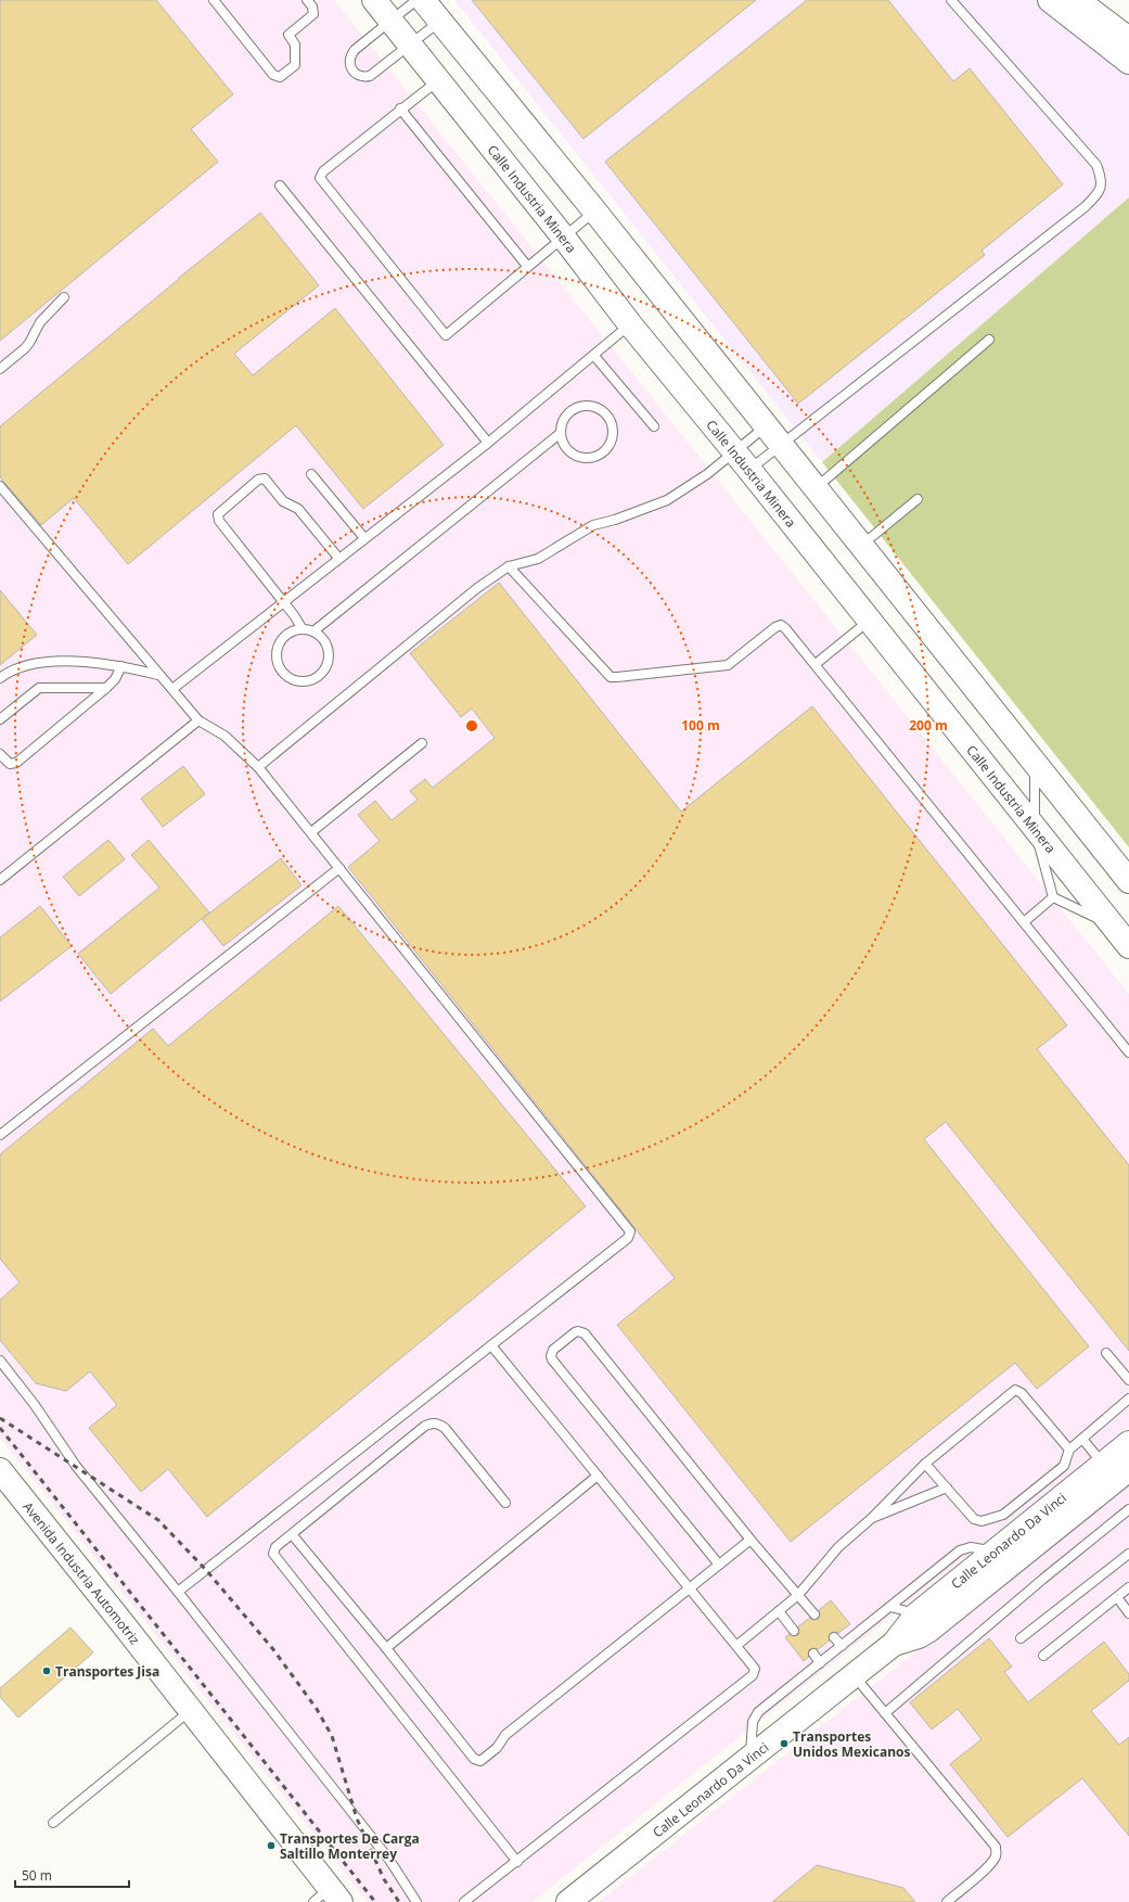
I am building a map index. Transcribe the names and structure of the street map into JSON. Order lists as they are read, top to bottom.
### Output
{
  "streets": {
    "main road": ["Calle Industria Minera", "Calle Leonardo Da Vinci", "Avenida Industria Automotriz"]
  },
  "places": ["Transportes Jisa", "Transportes Unidos Mexicanos", "Transportes De Carga Saltillo Monterrey"],
  "scale_bar": "50 m",
  "rings": ["100 m", "200 m"]
}
